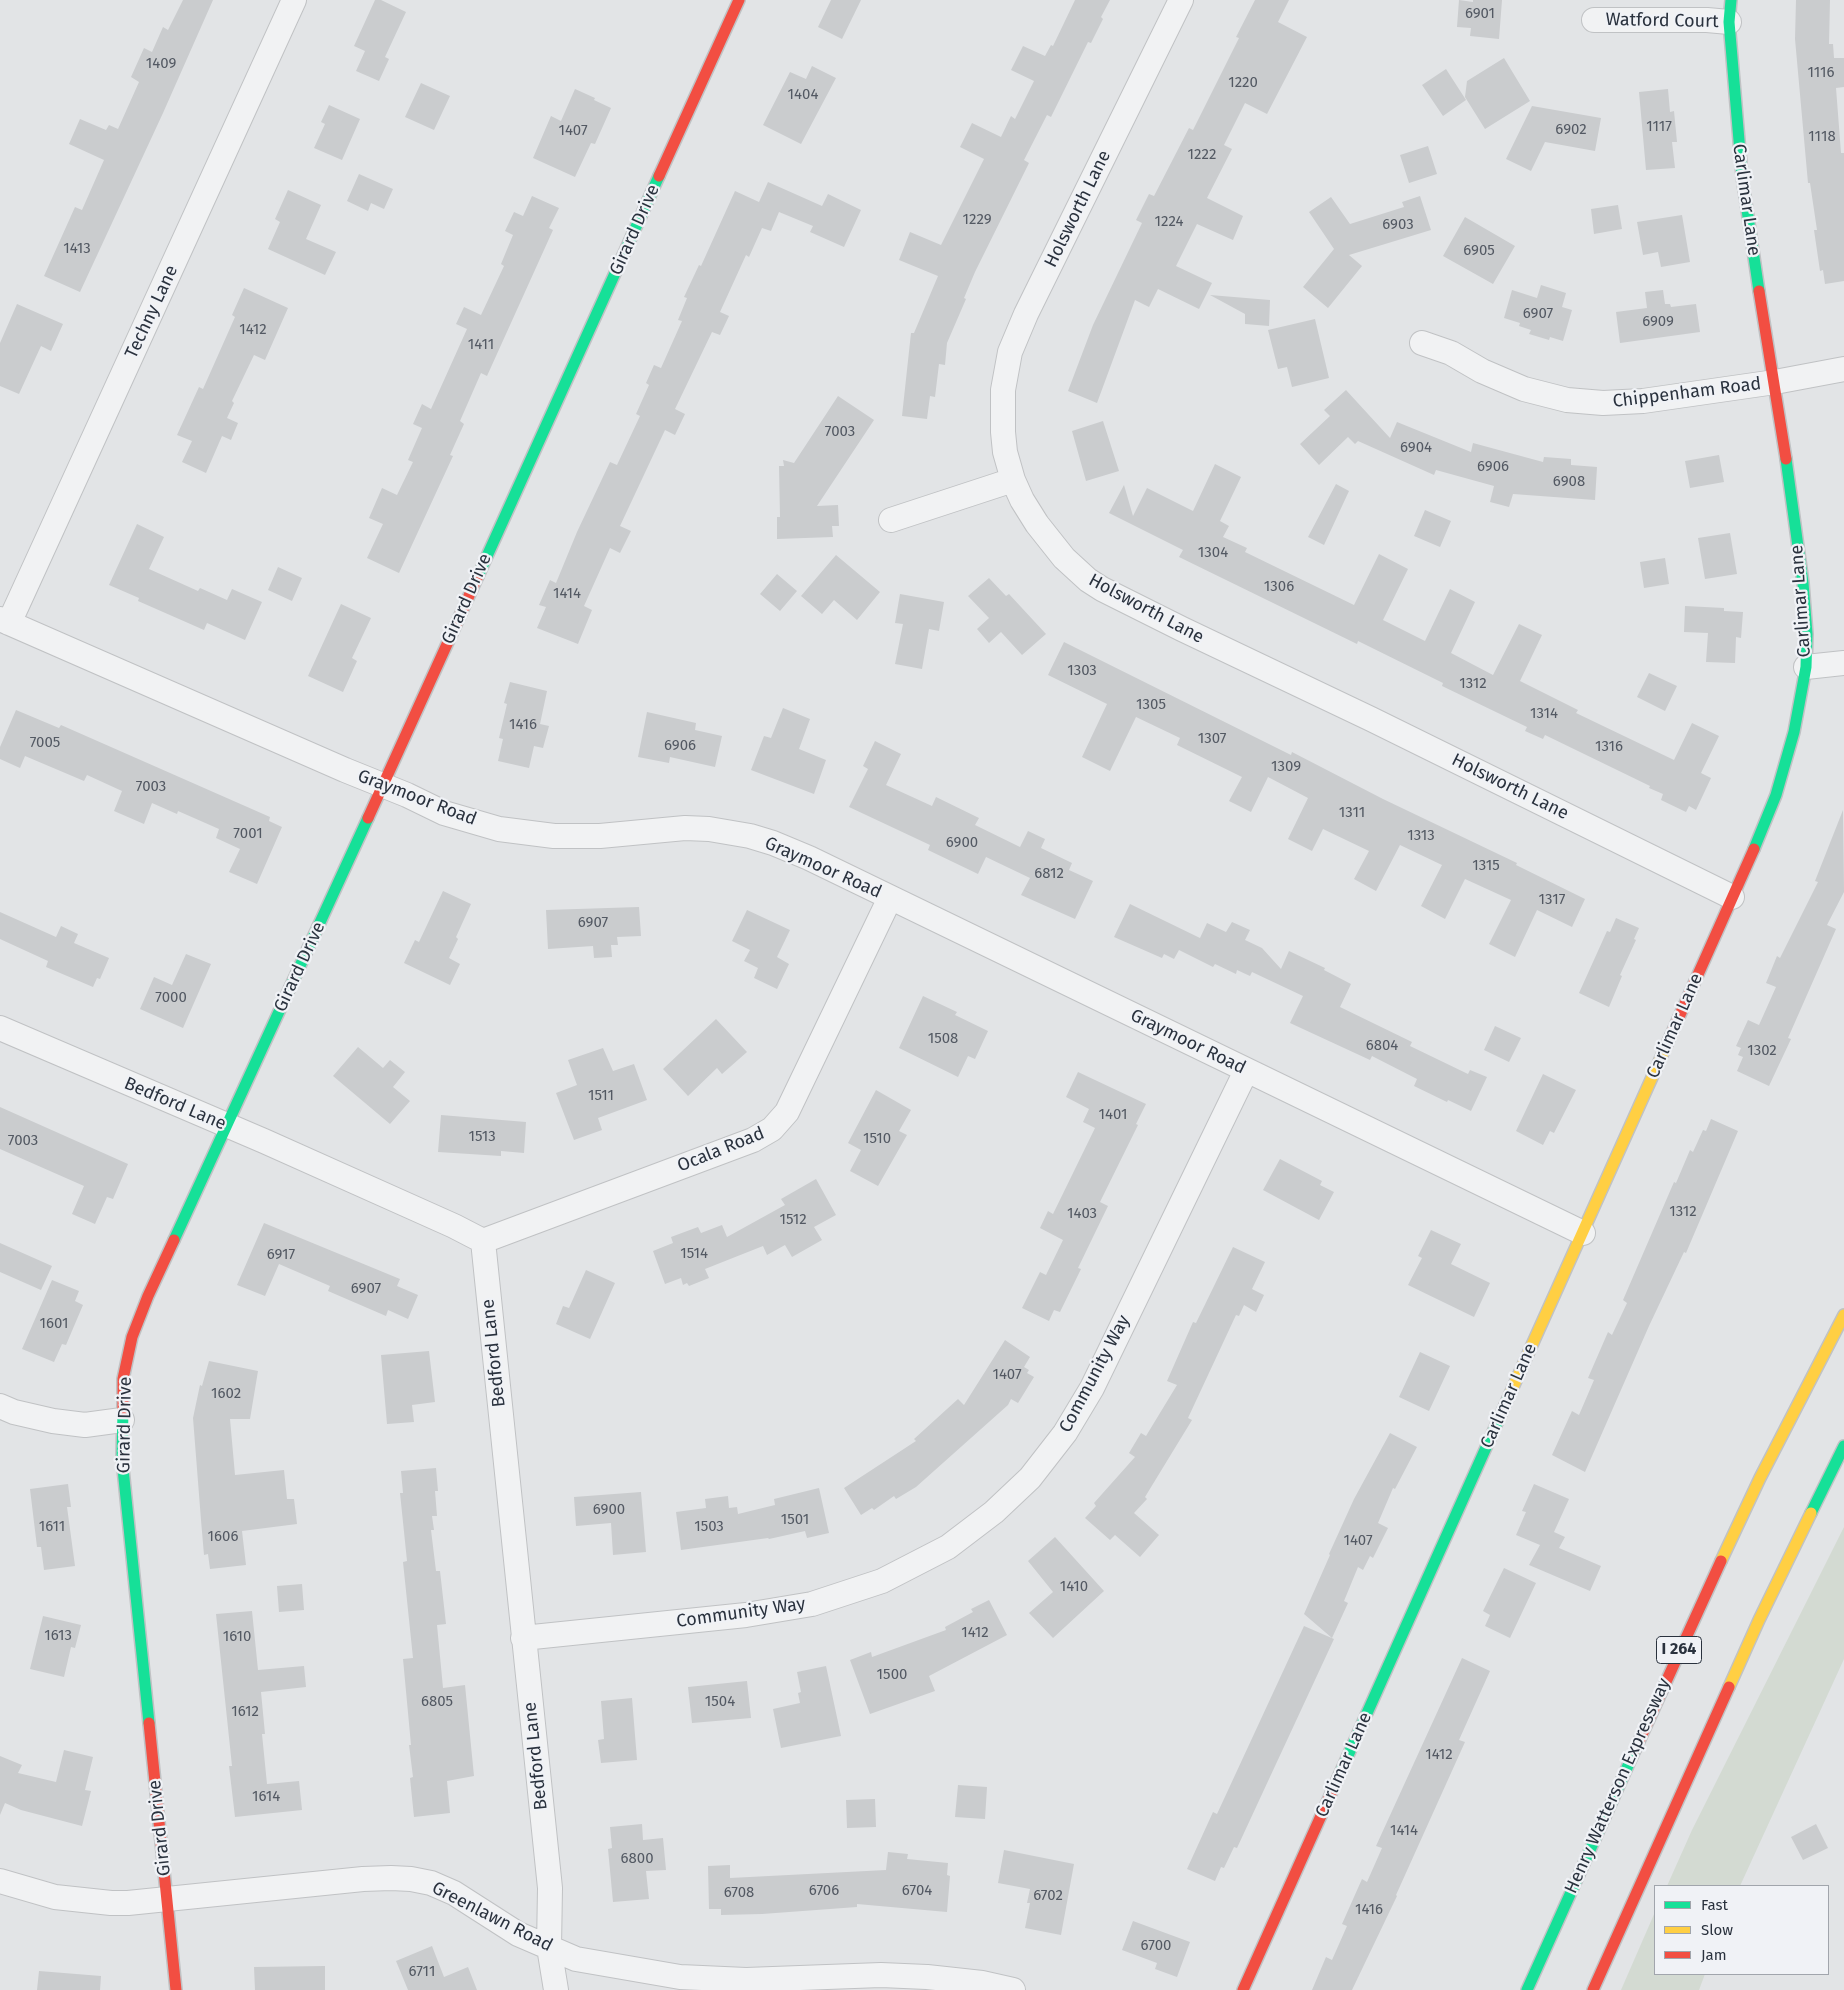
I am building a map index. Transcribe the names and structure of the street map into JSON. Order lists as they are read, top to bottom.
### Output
{
  "streets": {
    "main road": [
      "Carlimar Lane",
      "Girard Drive",
      "I 264",
      "Henry Watterson Expressway"
    ],
    "street": [
      "Watford Court",
      "Holsworth Lane",
      "Techny Lane",
      "Chippenham Road",
      "Graymoor Road",
      "Bedford Lane",
      "Ocala Road",
      "Community Way",
      "Greenlawn Road"
    ]
  },
  "crossings": [
    ["Watford Court", "Carlimar Lane"],
    ["Carlimar Lane", "Holsworth Lane"],
    ["Carlimar Lane", "Chippenham Road"],
    ["Carlimar Lane", "Graymoor Road"],
    ["Girard Drive", "Graymoor Road"],
    ["Girard Drive", "Bedford Lane"],
    ["Girard Drive", "Greenlawn Road"],
    ["Techny Lane", "Graymoor Road"],
    ["Graymoor Road", "Ocala Road"],
    ["Graymoor Road", "Community Way"],
    ["Bedford Lane", "Ocala Road"],
    ["Bedford Lane", "Community Way"],
    ["Bedford Lane", "Greenlawn Road"]
  ],
  "house_numbers": [
    "6901",
    "1409",
    "1116",
    "1220",
    "1404",
    "1117",
    "6902",
    "1407",
    "1118",
    "1222",
    "1229",
    "1224",
    "6903",
    "1413",
    "6905",
    "6907",
    "6909",
    "1412",
    "1411",
    "7003",
    "6904",
    "6906",
    "6908",
    "1304",
    "1306",
    "1414",
    "1303",
    "1312",
    "1305",
    "1314",
    "1416",
    "1307",
    "7005",
    "6906",
    "1316",
    "1309",
    "7003",
    "1311",
    "7001",
    "1313",
    "6900",
    "1315",
    "6812",
    "1317",
    "6907",
    "7000",
    "1508",
    "6804",
    "1302",
    "1511",
    "1401",
    "1513",
    "1510",
    "7003",
    "1312",
    "1403",
    "1512",
    "1514",
    "6917",
    "6907",
    "1601",
    "1407",
    "1602",
    "6900",
    "1501",
    "1611",
    "1503",
    "1606",
    "1407",
    "1410",
    "1412",
    "1613",
    "1610",
    "1500",
    "6805",
    "1504",
    "1612",
    "1412",
    "1614",
    "1414",
    "6800",
    "6706",
    "6704",
    "6708",
    "6702",
    "1416",
    "6700",
    "6711"
  ],
  "legend": ["Fast", "Slow", "Jam"]
}
